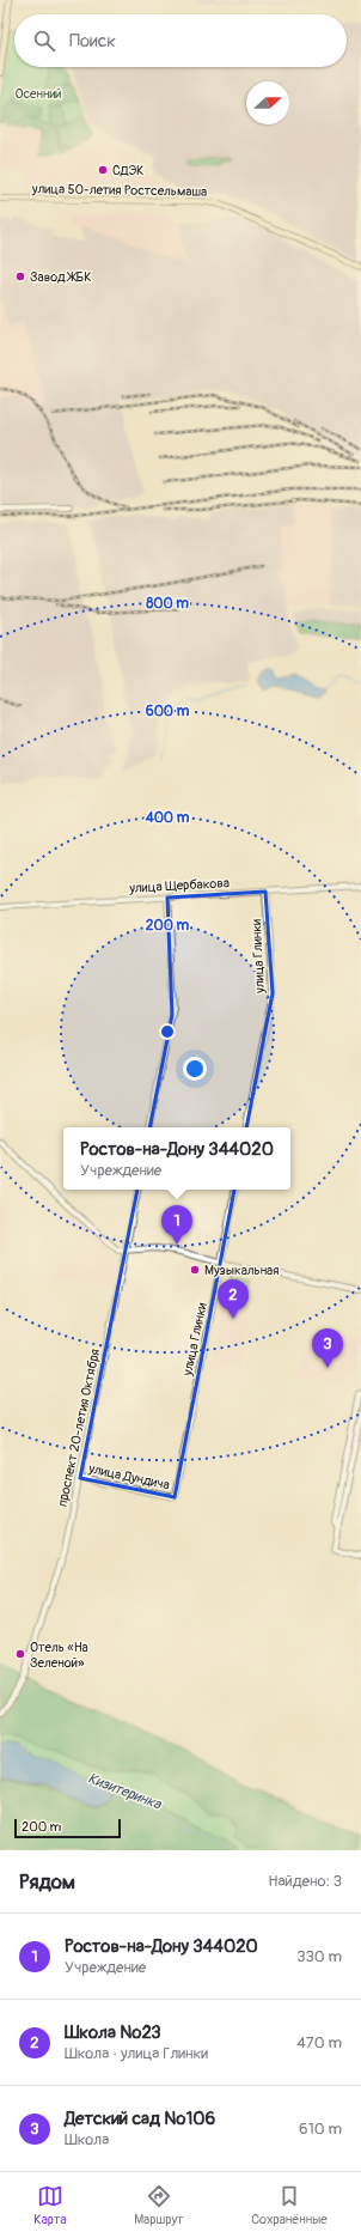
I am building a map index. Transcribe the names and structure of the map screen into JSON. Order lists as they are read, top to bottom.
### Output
{
  "streets": {
    "main road": ["улица 50-летия Ростсельмаша"],
    "street": [
      "улица Щербакова",
      "улица Глинки",
      "проспект 20-летия Октября",
      "улица Дундича"
    ]
  },
  "crossings": [
    ["улица Щербакова", "улица Глинки"],
    ["улица Глинки", "улица Дундича"],
    ["проспект 20-летия Октября", "улица Дундича"]
  ],
  "water": ["Кизитеринка"],
  "parks": ["Осенний"],
  "places": [
    "СДЭК",
    "Завод ЖБК",
    "Музыкальная",
    "Отель «На Зеленой»"
  ],
  "scale_bar": "200 m",
  "north": "right",
  "page": {
    "search": "Поиск",
    "popup": ["Ростов-на-Дону 344020", "Учреждение"],
    "pins": ["1", "2", "3"],
    "scale": "200 m",
    "heading": ["Рядом", "Найдено: 3"],
    "list": [
      {
        "mark": "1",
        "name": "Ростов-на-Дону 344020",
        "note": "Учреждение",
        "value": "330 m"
      },
      {
        "mark": "2",
        "name": "Школа №23",
        "note": "Школа · улица Глинки",
        "value": "470 m"
      },
      {
        "mark": "3",
        "name": "Детский сад №106",
        "note": "Школа",
        "value": "610 m"
      }
    ],
    "nav": ["Карта", "Маршрут", "Сохранённые"]
  },
  "rings": [
    "800 m",
    "600 m",
    "400 m",
    "200 m"
  ]
}
